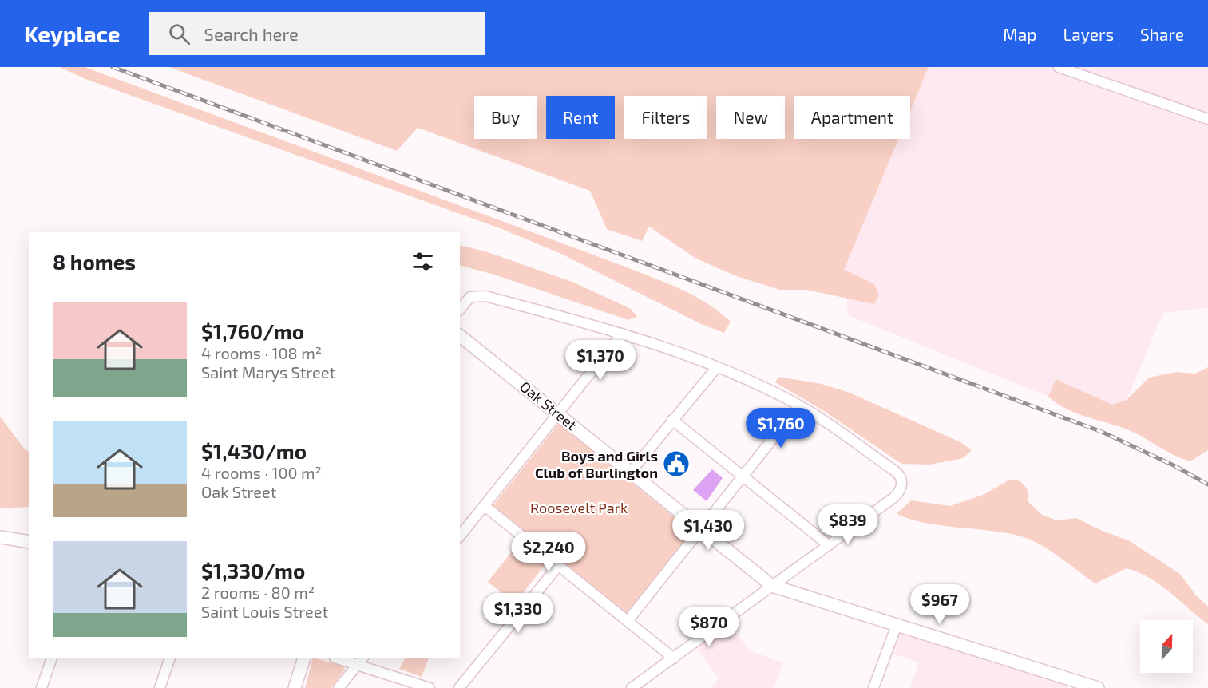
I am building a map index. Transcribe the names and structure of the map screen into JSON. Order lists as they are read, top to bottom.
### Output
{
  "streets": {
    "street": ["Oak Street"]
  },
  "parks": ["Roosevelt Park"],
  "places": {
    "public building": ["Boys and Girls Club of Burlington"]
  },
  "north": "top",
  "page": {
    "header": "Keyplace",
    "search": "Search here",
    "nav": ["Map", "Layers", "Share"],
    "chip": [
      "Buy",
      "Rent",
      "Filters",
      "New",
      "Apartment"
    ],
    "heading": "8 homes",
    "list": [
      {
        "name": "$1,760/mo",
        "note": "4 rooms · 108 m² · Saint Marys Street"
      },
      {
        "name": "$1,430/mo",
        "note": "4 rooms · 100 m² · Oak Street"
      },
      {
        "name": "$1,330/mo",
        "note": "2 rooms · 80 m² · Saint Louis Street"
      }
    ],
    "price": [
      "$1,370",
      "$1,760",
      "$839",
      "$1,430",
      "$2,240",
      "$967",
      "$1,330",
      "$870"
    ]
  }
}
